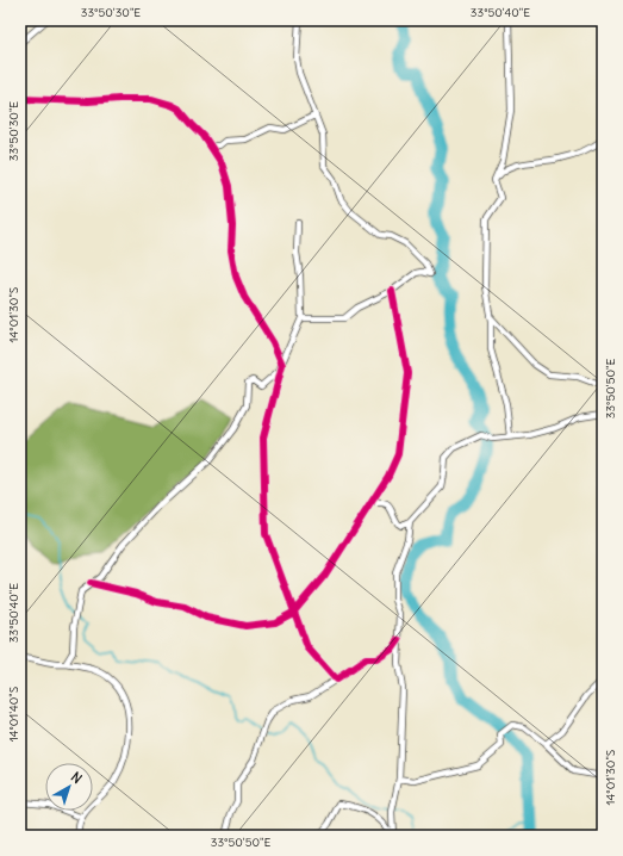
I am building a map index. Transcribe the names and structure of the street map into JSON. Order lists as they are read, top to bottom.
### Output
{
  "north": "top right",
  "coordinates": [
    "33°50'30\"E",
    "33°50'40\"E",
    "14°01'30\"S",
    "33°50'50\"E",
    "14°01'40\"S"
  ]
}
